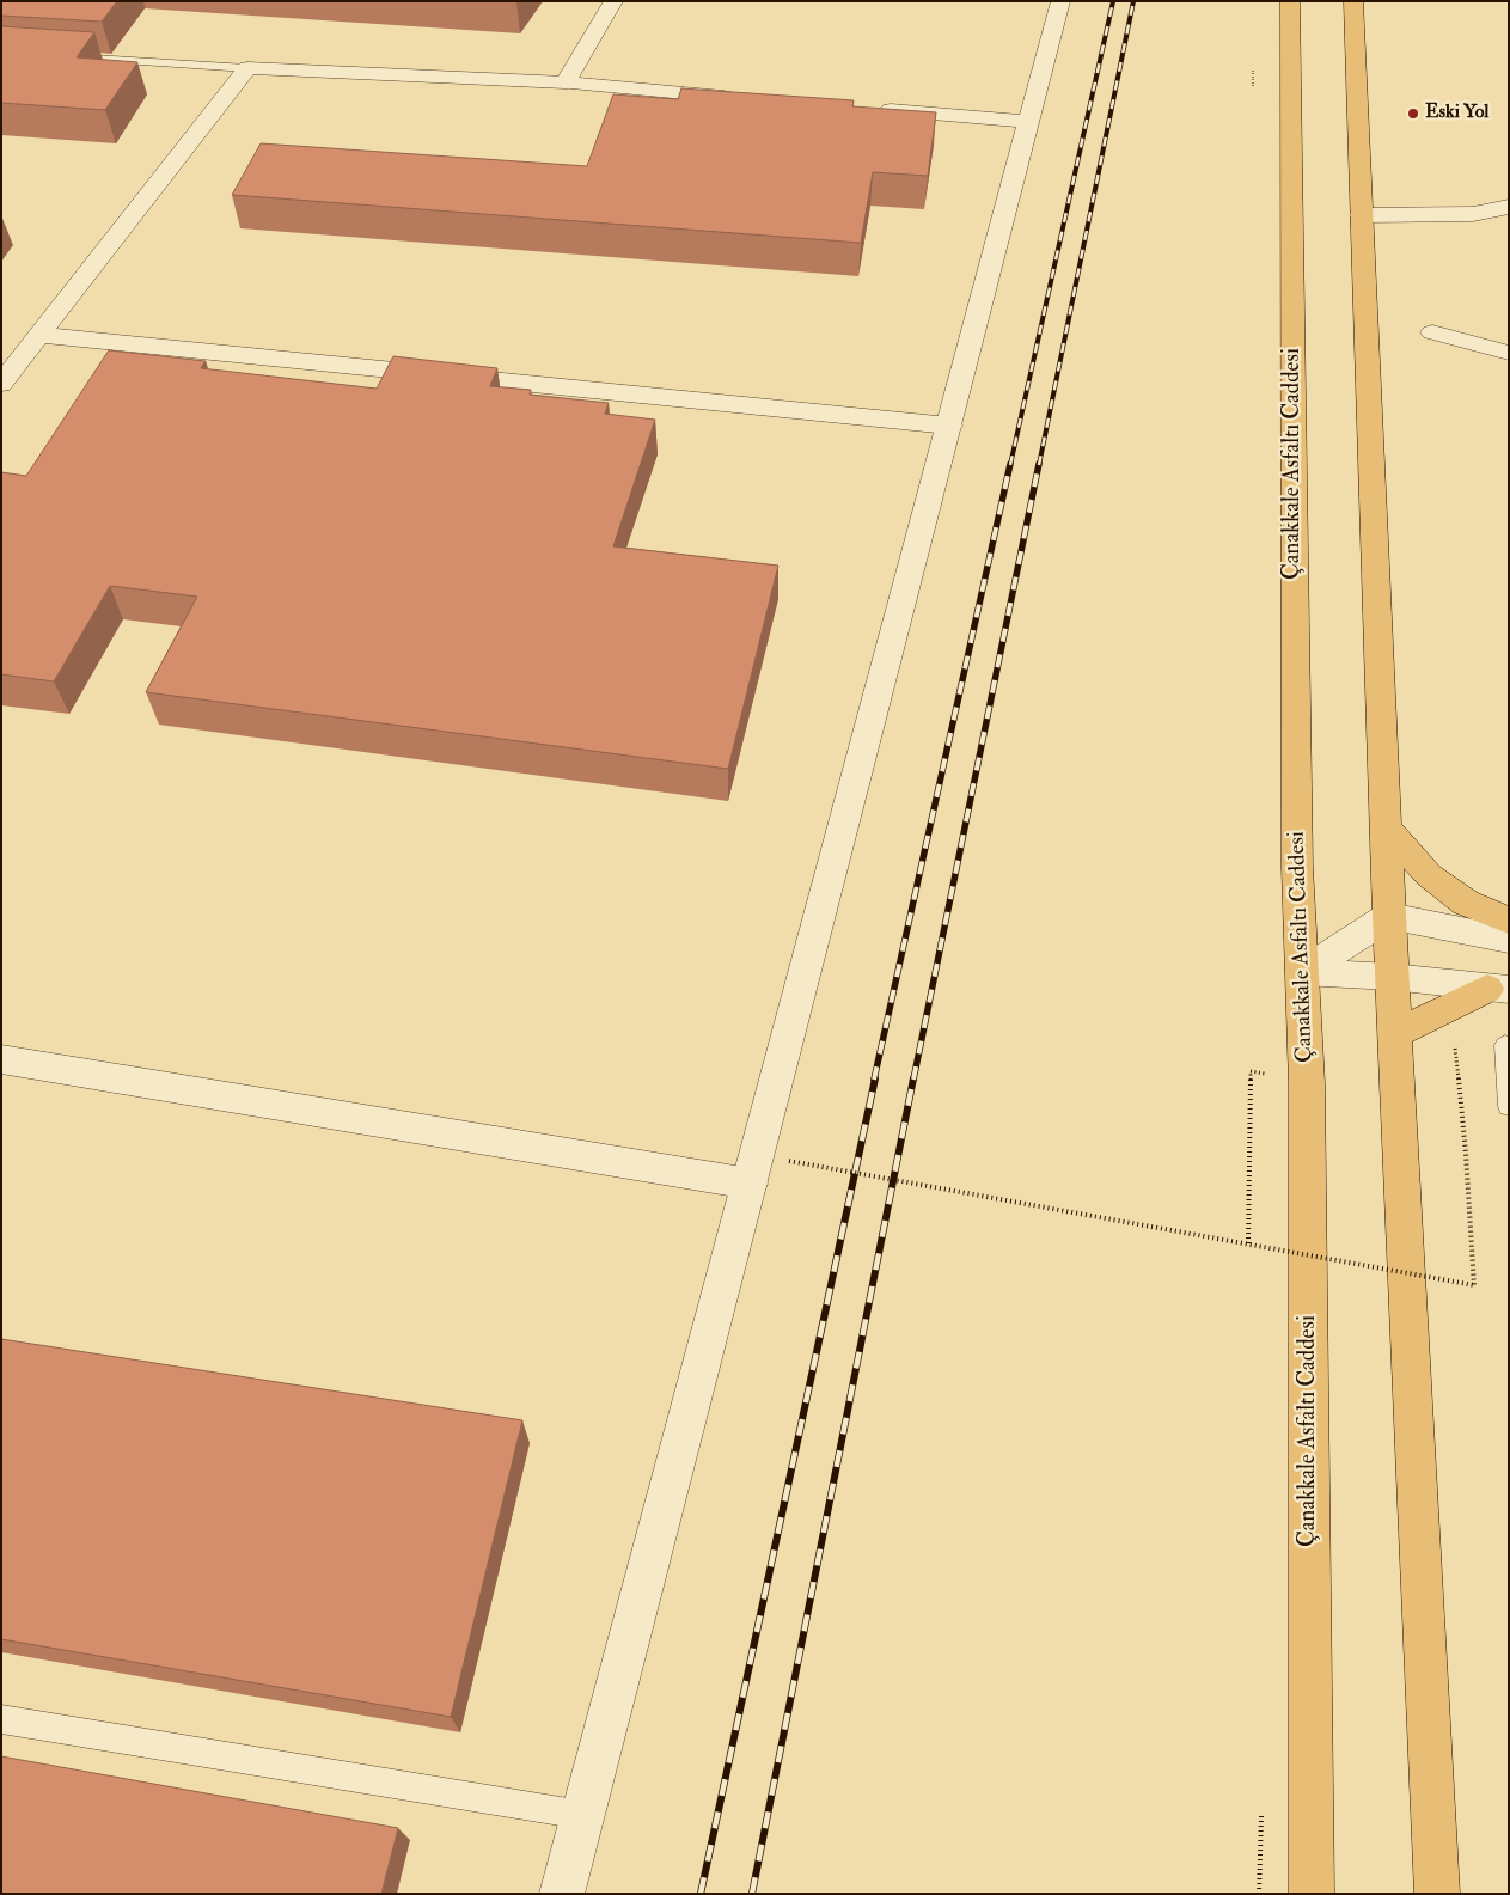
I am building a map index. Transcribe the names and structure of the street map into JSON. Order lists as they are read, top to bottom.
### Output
{
  "streets": {
    "highway": ["Çanakkale Asfaltı Caddesi"]
  },
  "places": ["Eski Yol"]
}
